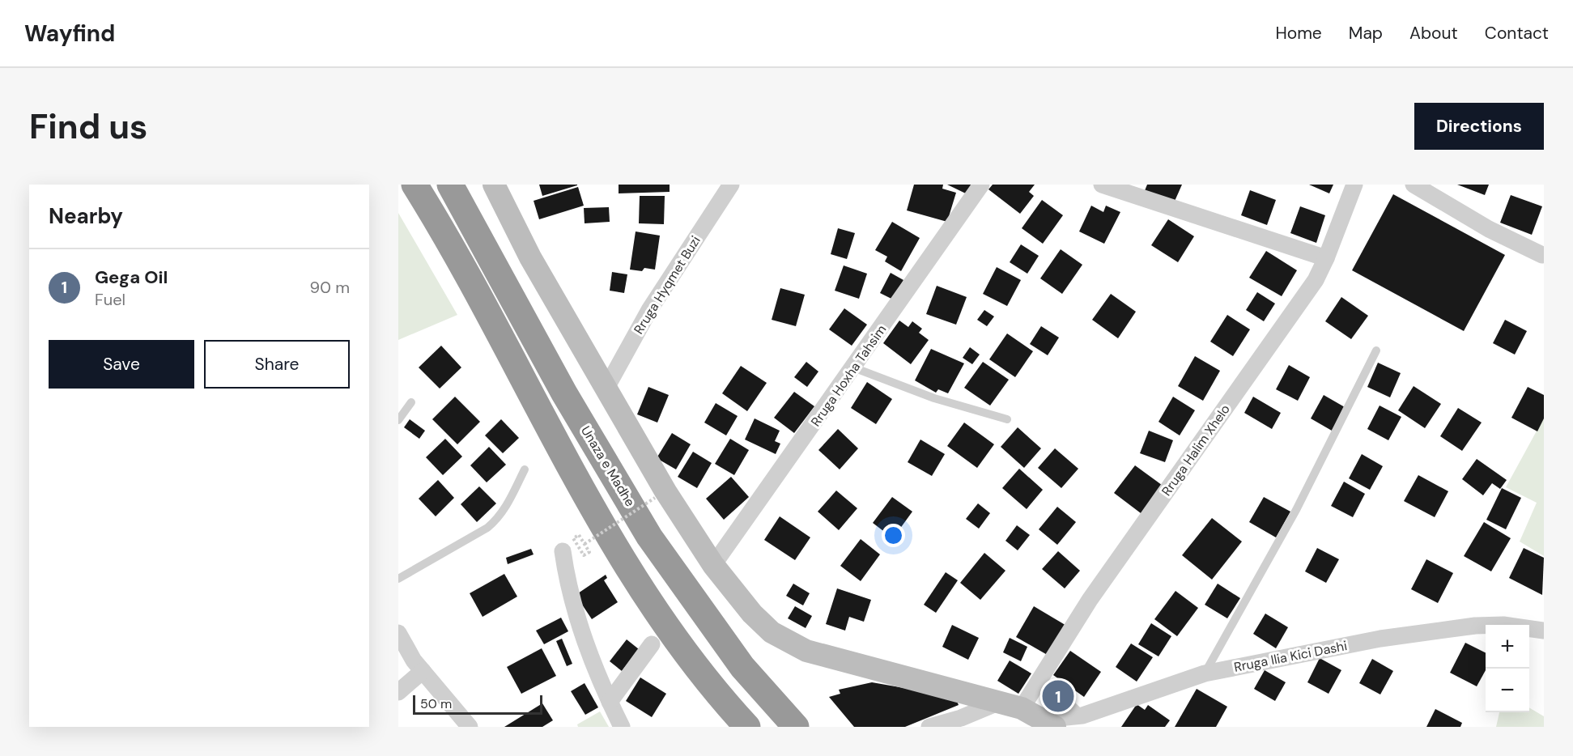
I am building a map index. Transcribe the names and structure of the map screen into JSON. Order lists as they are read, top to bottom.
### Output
{
  "streets": {
    "highway": ["Unaza e Madhe"],
    "street": [
      "Rruga Hyqmet Buzi",
      "Rruga Hoxha Tahsim",
      "Rruga Halim Xhelo",
      "Rruga Ilia Kici Dashi"
    ]
  },
  "scale_bar": "50 m",
  "page": {
    "header": "Wayfind",
    "nav": [
      "Home",
      "Map",
      "About",
      "Contact"
    ],
    "buttons": [
      "Directions",
      ["Save", "Share"]
    ],
    "title": "Find us",
    "heading": "Nearby",
    "list": [
      {
        "mark": "1",
        "name": "Gega Oil",
        "note": "Fuel",
        "value": "90 m"
      }
    ],
    "map_buttons": ["+", "−"],
    "pins": "1",
    "scale": "50 m"
  }
}
